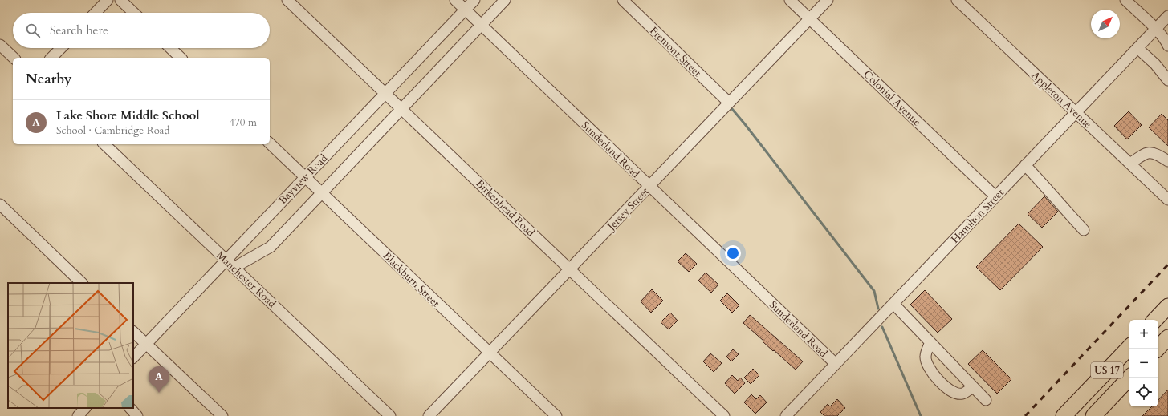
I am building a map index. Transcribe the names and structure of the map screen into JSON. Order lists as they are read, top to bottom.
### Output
{
  "streets": {
    "highway": ["US 17"],
    "street": [
      "Fremont Street",
      "Colonial Avenue",
      "Appleton Avenue",
      "Sunderland Road",
      "Bayview Road",
      "Birkenhead Road",
      "Jersey Street",
      "Hamilton Street",
      "Manchester Road",
      "Blackburn Street"
    ]
  },
  "crossings": [
    ["Fremont Street", "Jersey Street"],
    ["Colonial Avenue", "Jersey Street"],
    ["Colonial Avenue", "Hamilton Street"],
    ["Appleton Avenue", "Hamilton Street"],
    ["Sunderland Road", "Bayview Road"],
    ["Sunderland Road", "Jersey Street"],
    ["Sunderland Road", "Hamilton Street"],
    ["Bayview Road", "Birkenhead Road"],
    ["Bayview Road", "Manchester Road"],
    ["Bayview Road", "Blackburn Street"],
    ["Birkenhead Road", "Jersey Street"],
    ["Jersey Street", "Blackburn Street"]
  ],
  "north": "top right",
  "page": {
    "search": "Search here",
    "heading": "Nearby",
    "list": [
      {
        "mark": "A",
        "name": "Lake Shore Middle School",
        "note": "School · Cambridge Road",
        "value": "470 m"
      }
    ],
    "map_buttons": ["+", "−"],
    "pins": "A"
  }
}
